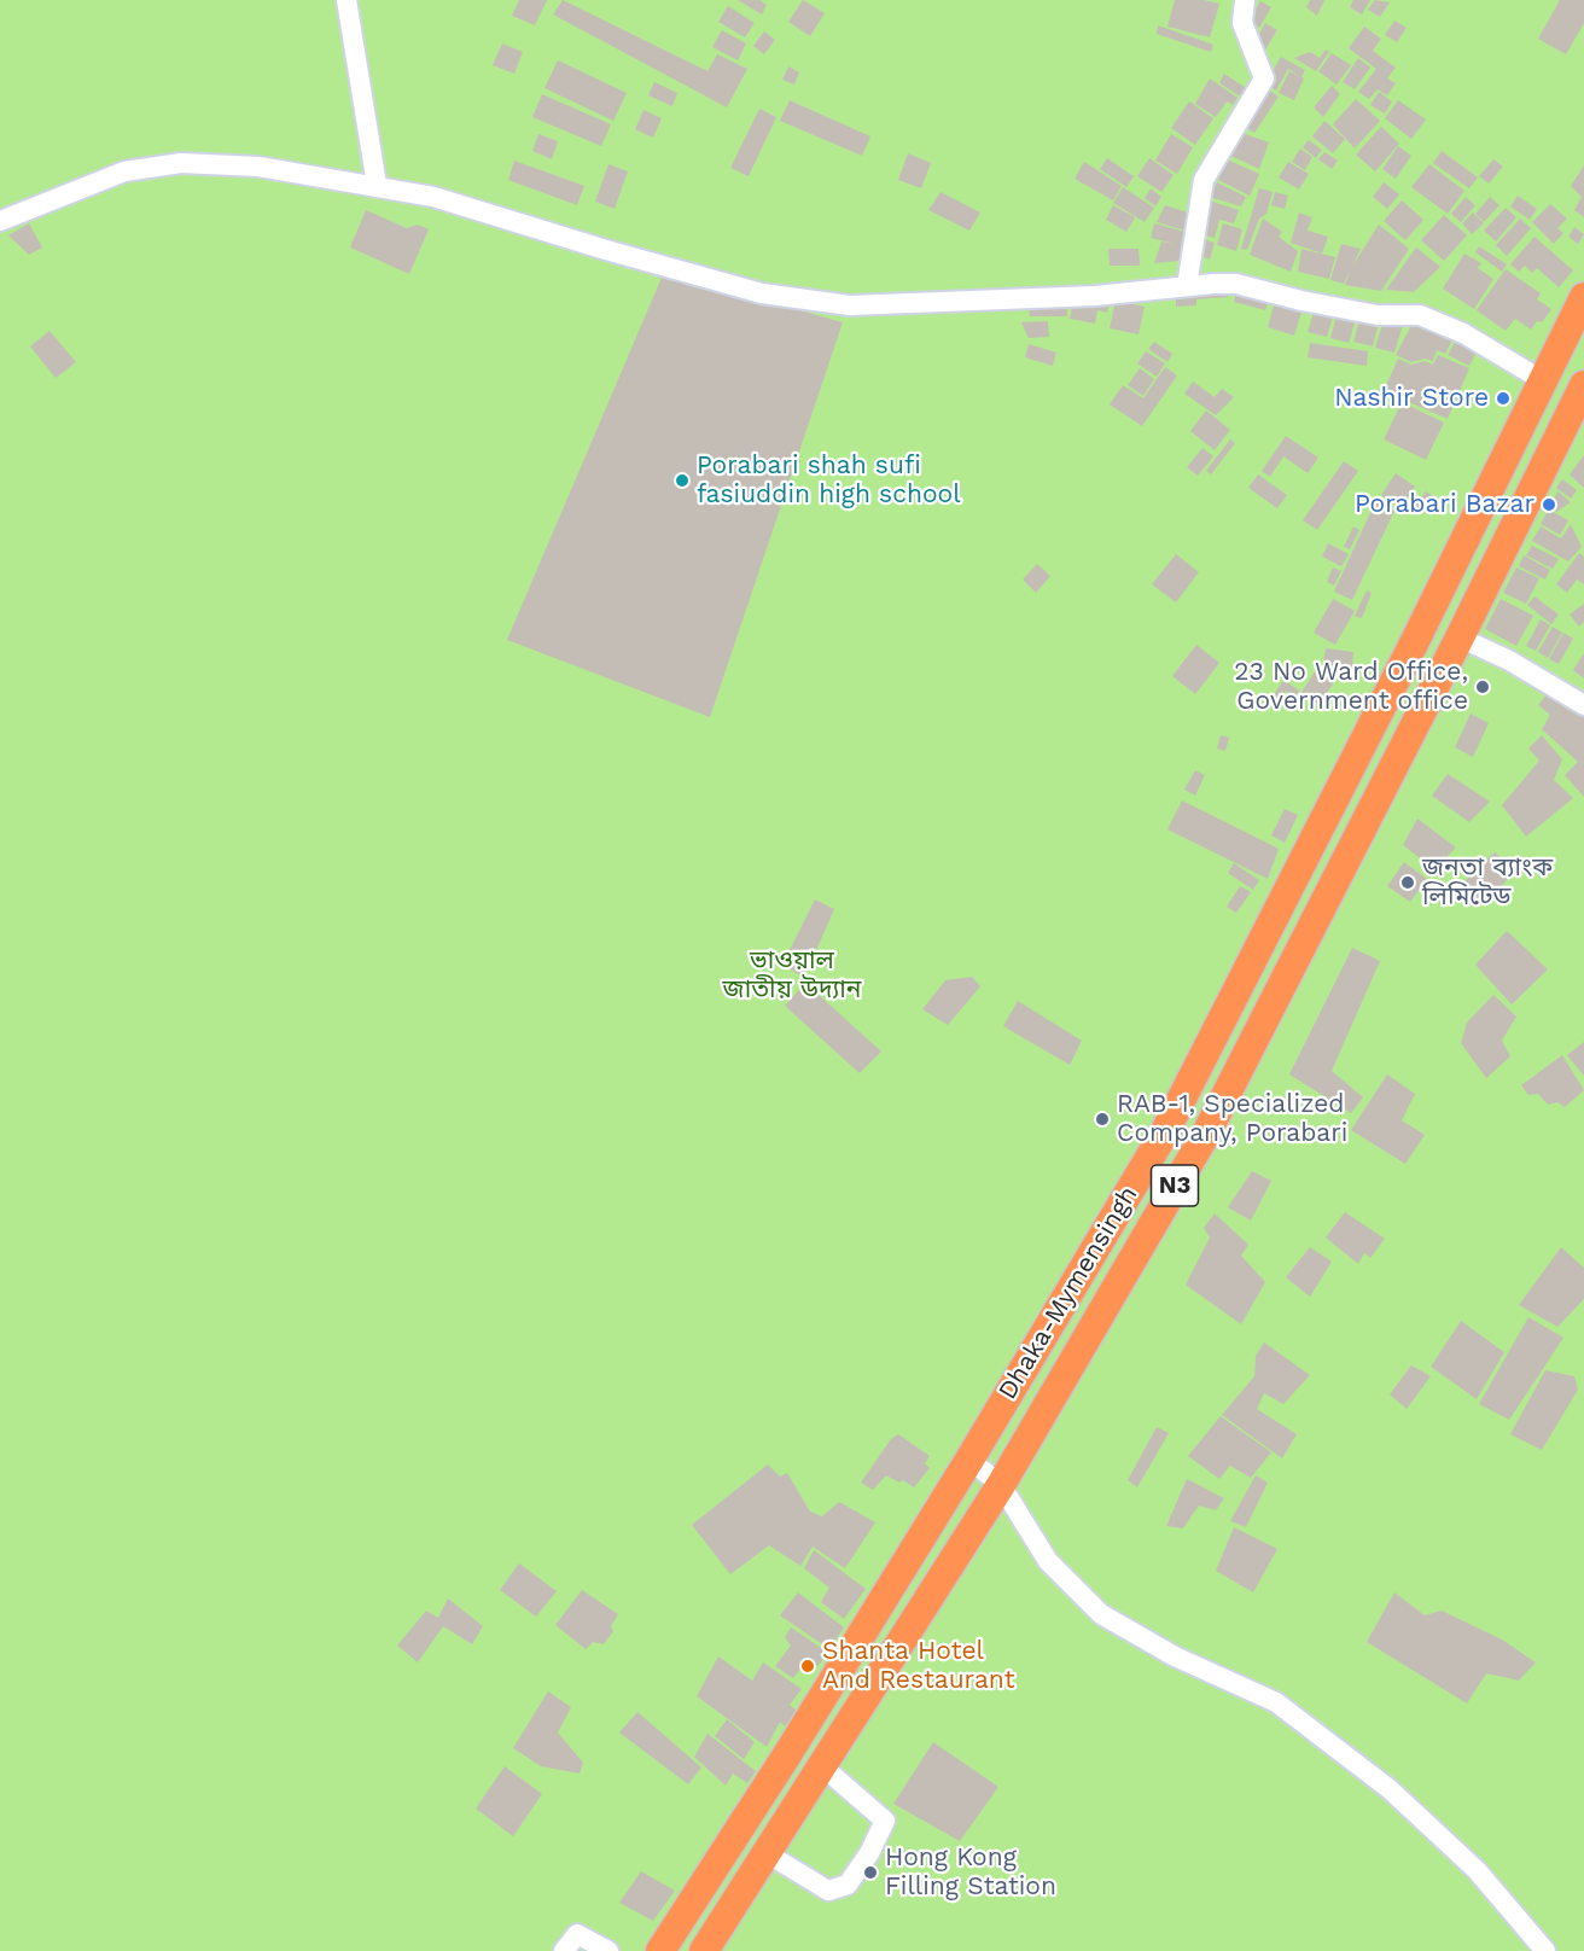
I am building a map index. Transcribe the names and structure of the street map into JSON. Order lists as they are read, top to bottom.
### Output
{
  "streets": {
    "highway": ["N3", "Dhaka-Mymensingh"]
  },
  "parks": ["ভাওয়াল জাতীয় উদ্যান"],
  "places": [
    "Nashir Store",
    "Porabari shah sufi fasiuddin high school",
    "Porabari Bazar",
    "23 No Ward Office, Government office",
    "জনতা ব্যাংক লিমিটেড",
    "RAB-1, Specialized Company, Porabari",
    "Shanta Hotel And Restaurant",
    "Hong Kong Filling Station"
  ]
}
